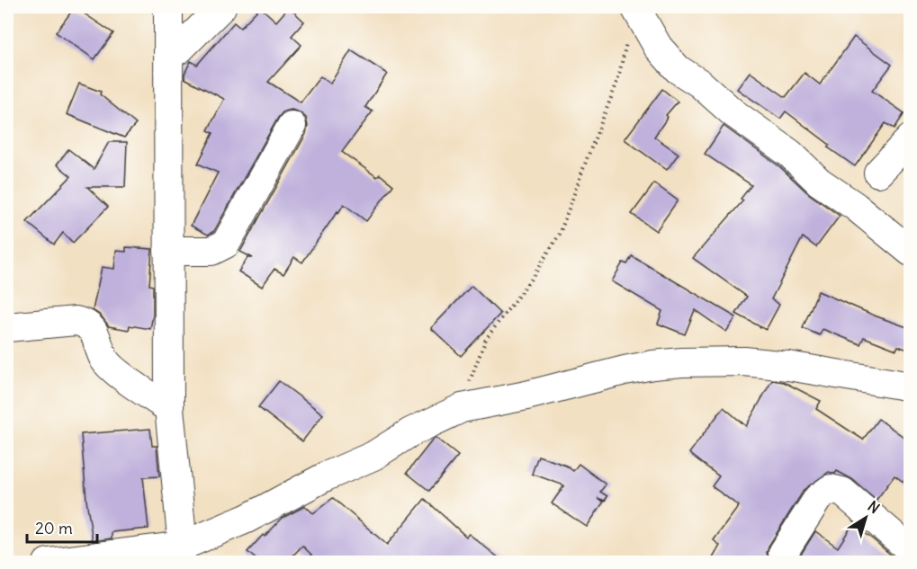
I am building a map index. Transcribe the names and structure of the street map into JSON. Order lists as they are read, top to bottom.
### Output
{
  "scale_bar": "20 m",
  "north": "top right"
}
